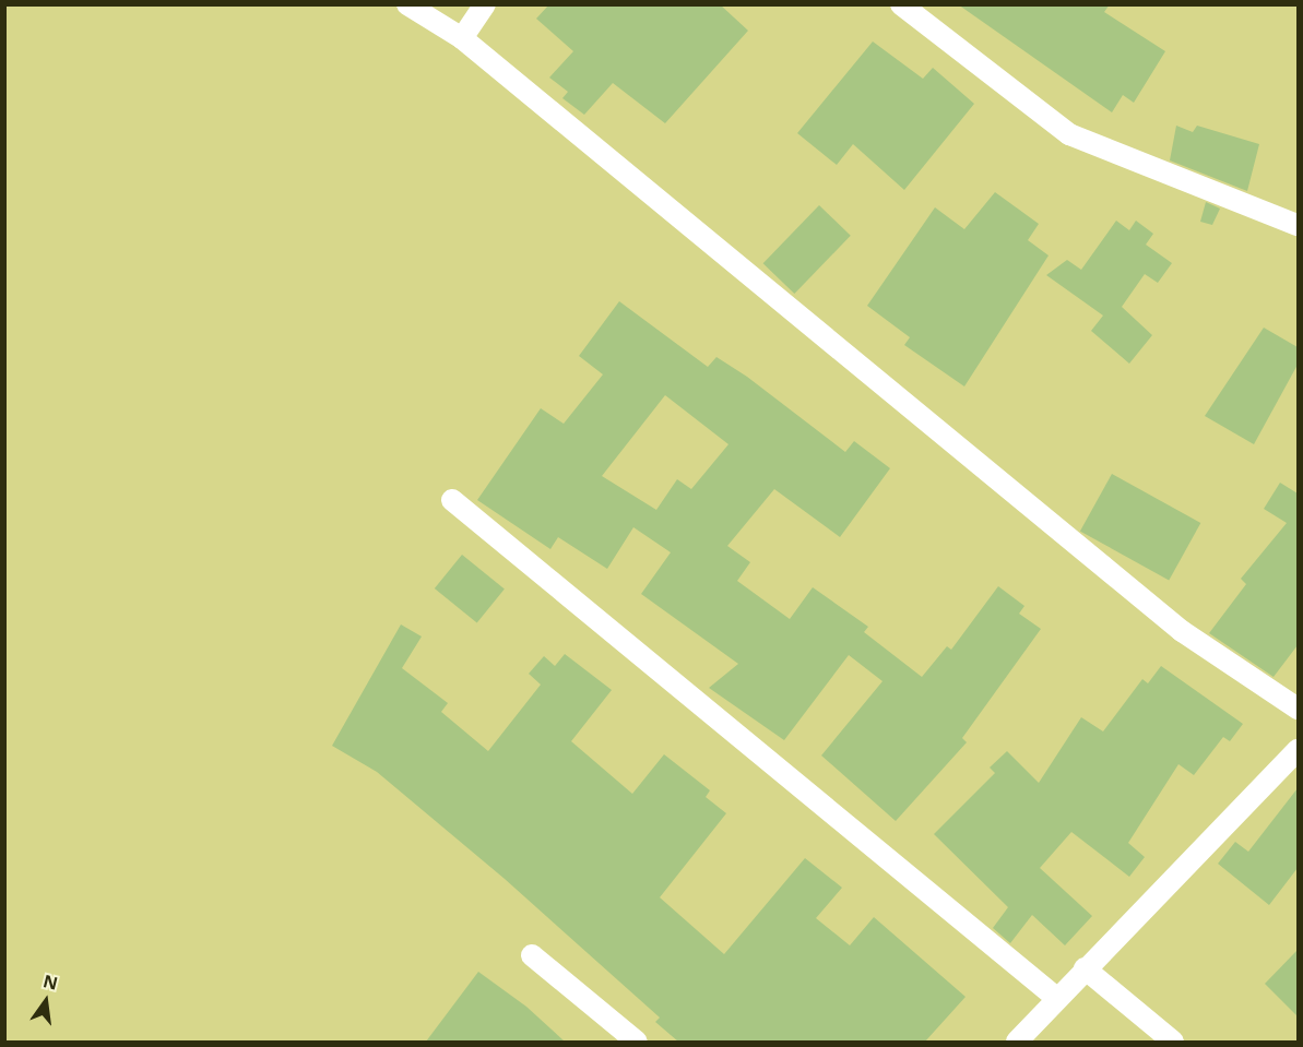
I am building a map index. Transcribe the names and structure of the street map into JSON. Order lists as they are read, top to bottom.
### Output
{
  "north": "top"
}
